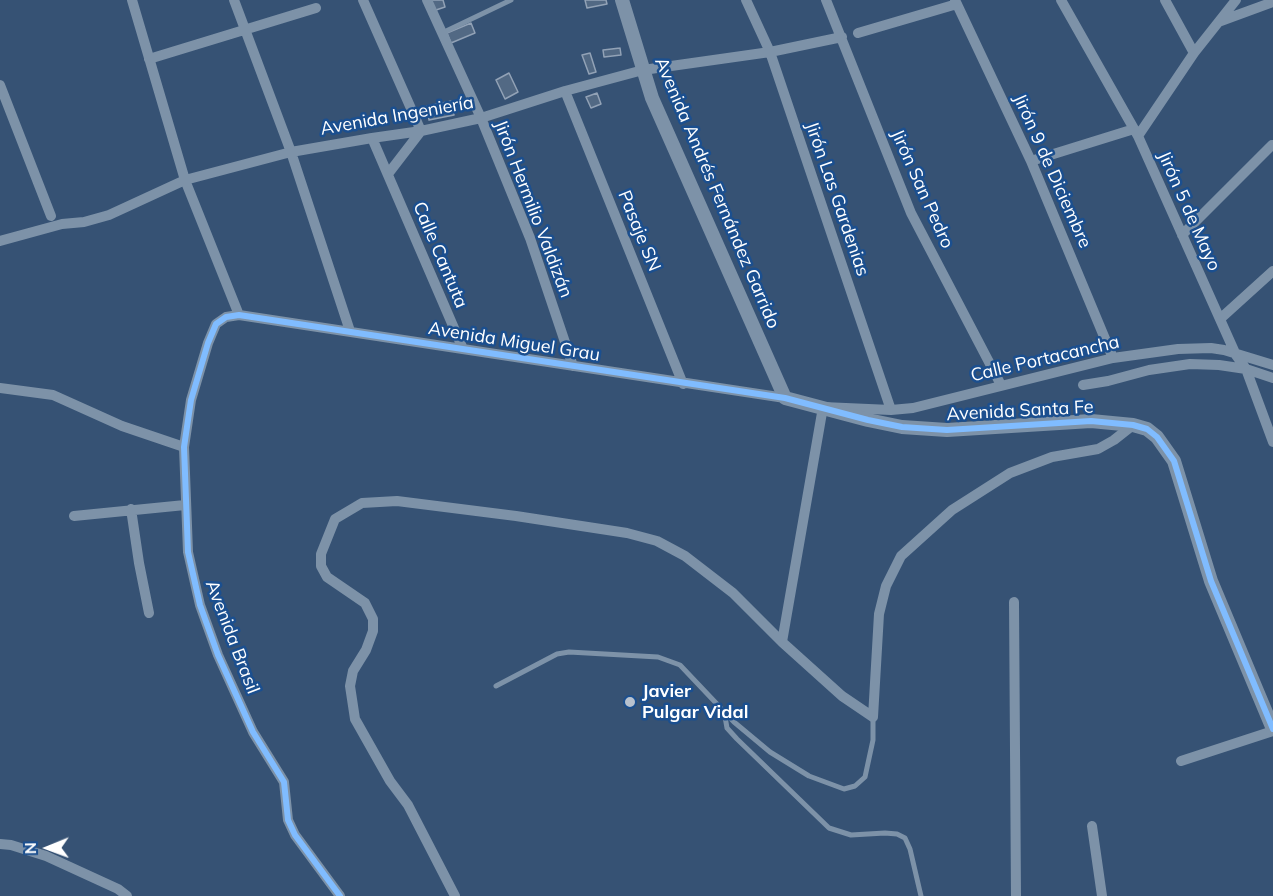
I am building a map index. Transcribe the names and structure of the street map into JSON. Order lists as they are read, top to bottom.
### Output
{
  "streets": {
    "street": [
      "Avenida Ingeniería",
      "Jirón 9 de Diciembre",
      "Jirón San Pedro",
      "Avenida Andrés Fernández Garrido",
      "Jirón Las Gardenias",
      "Jirón Hermilio Valdizán",
      "Jirón 5 de Mayo",
      "Pasaje SN",
      "Calle Cantuta",
      "Avenida Miguel Grau",
      "Calle Portacancha",
      "Avenida Santa Fe",
      "Avenida Brasil"
    ]
  },
  "crossings": [
    ["Avenida Ingeniería", "Jirón San Pedro"],
    ["Avenida Ingeniería", "Avenida Andrés Fernández Garrido"],
    ["Avenida Ingeniería", "Jirón Las Gardenias"],
    ["Avenida Ingeniería", "Jirón Hermilio Valdizán"],
    ["Avenida Ingeniería", "Pasaje SN"],
    ["Avenida Ingeniería", "Calle Cantuta"],
    ["Jirón 9 de Diciembre", "Calle Portacancha"],
    ["Jirón San Pedro", "Calle Portacancha"],
    ["Avenida Andrés Fernández Garrido", "Avenida Miguel Grau"],
    ["Avenida Andrés Fernández Garrido", "Avenida Santa Fe"],
    ["Jirón Las Gardenias", "Calle Portacancha"],
    ["Jirón Hermilio Valdizán", "Avenida Miguel Grau"],
    ["Jirón 5 de Mayo", "Calle Portacancha"],
    ["Pasaje SN", "Avenida Miguel Grau"],
    ["Calle Cantuta", "Avenida Miguel Grau"],
    ["Avenida Miguel Grau", "Avenida Santa Fe"],
    ["Avenida Miguel Grau", "Avenida Brasil"],
    ["Calle Portacancha", "Avenida Santa Fe"]
  ],
  "places": ["Javier Pulgar Vidal"],
  "north": "left"
}
